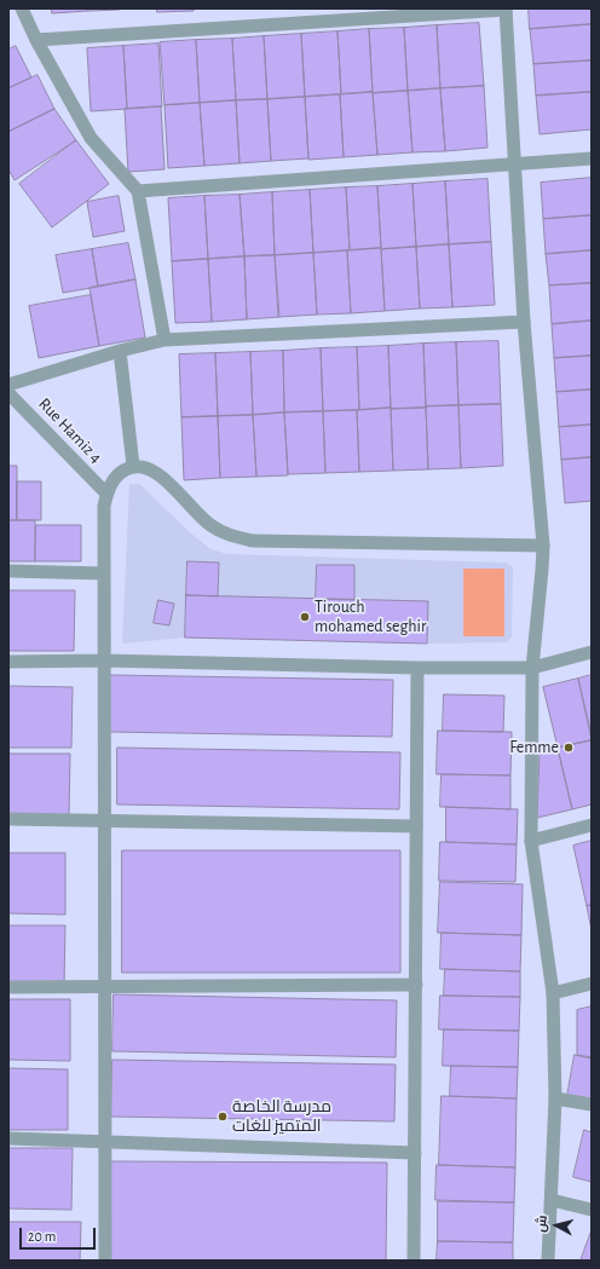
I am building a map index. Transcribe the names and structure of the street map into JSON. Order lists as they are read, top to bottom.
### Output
{
  "streets": {
    "street": ["Rue Hamiz 4"]
  },
  "places": ["Tirouch mohamed seghir", "Femme", "مدرسة الخاصة المتميز للغات"],
  "scale_bar": "20 m",
  "north": "left"
}
